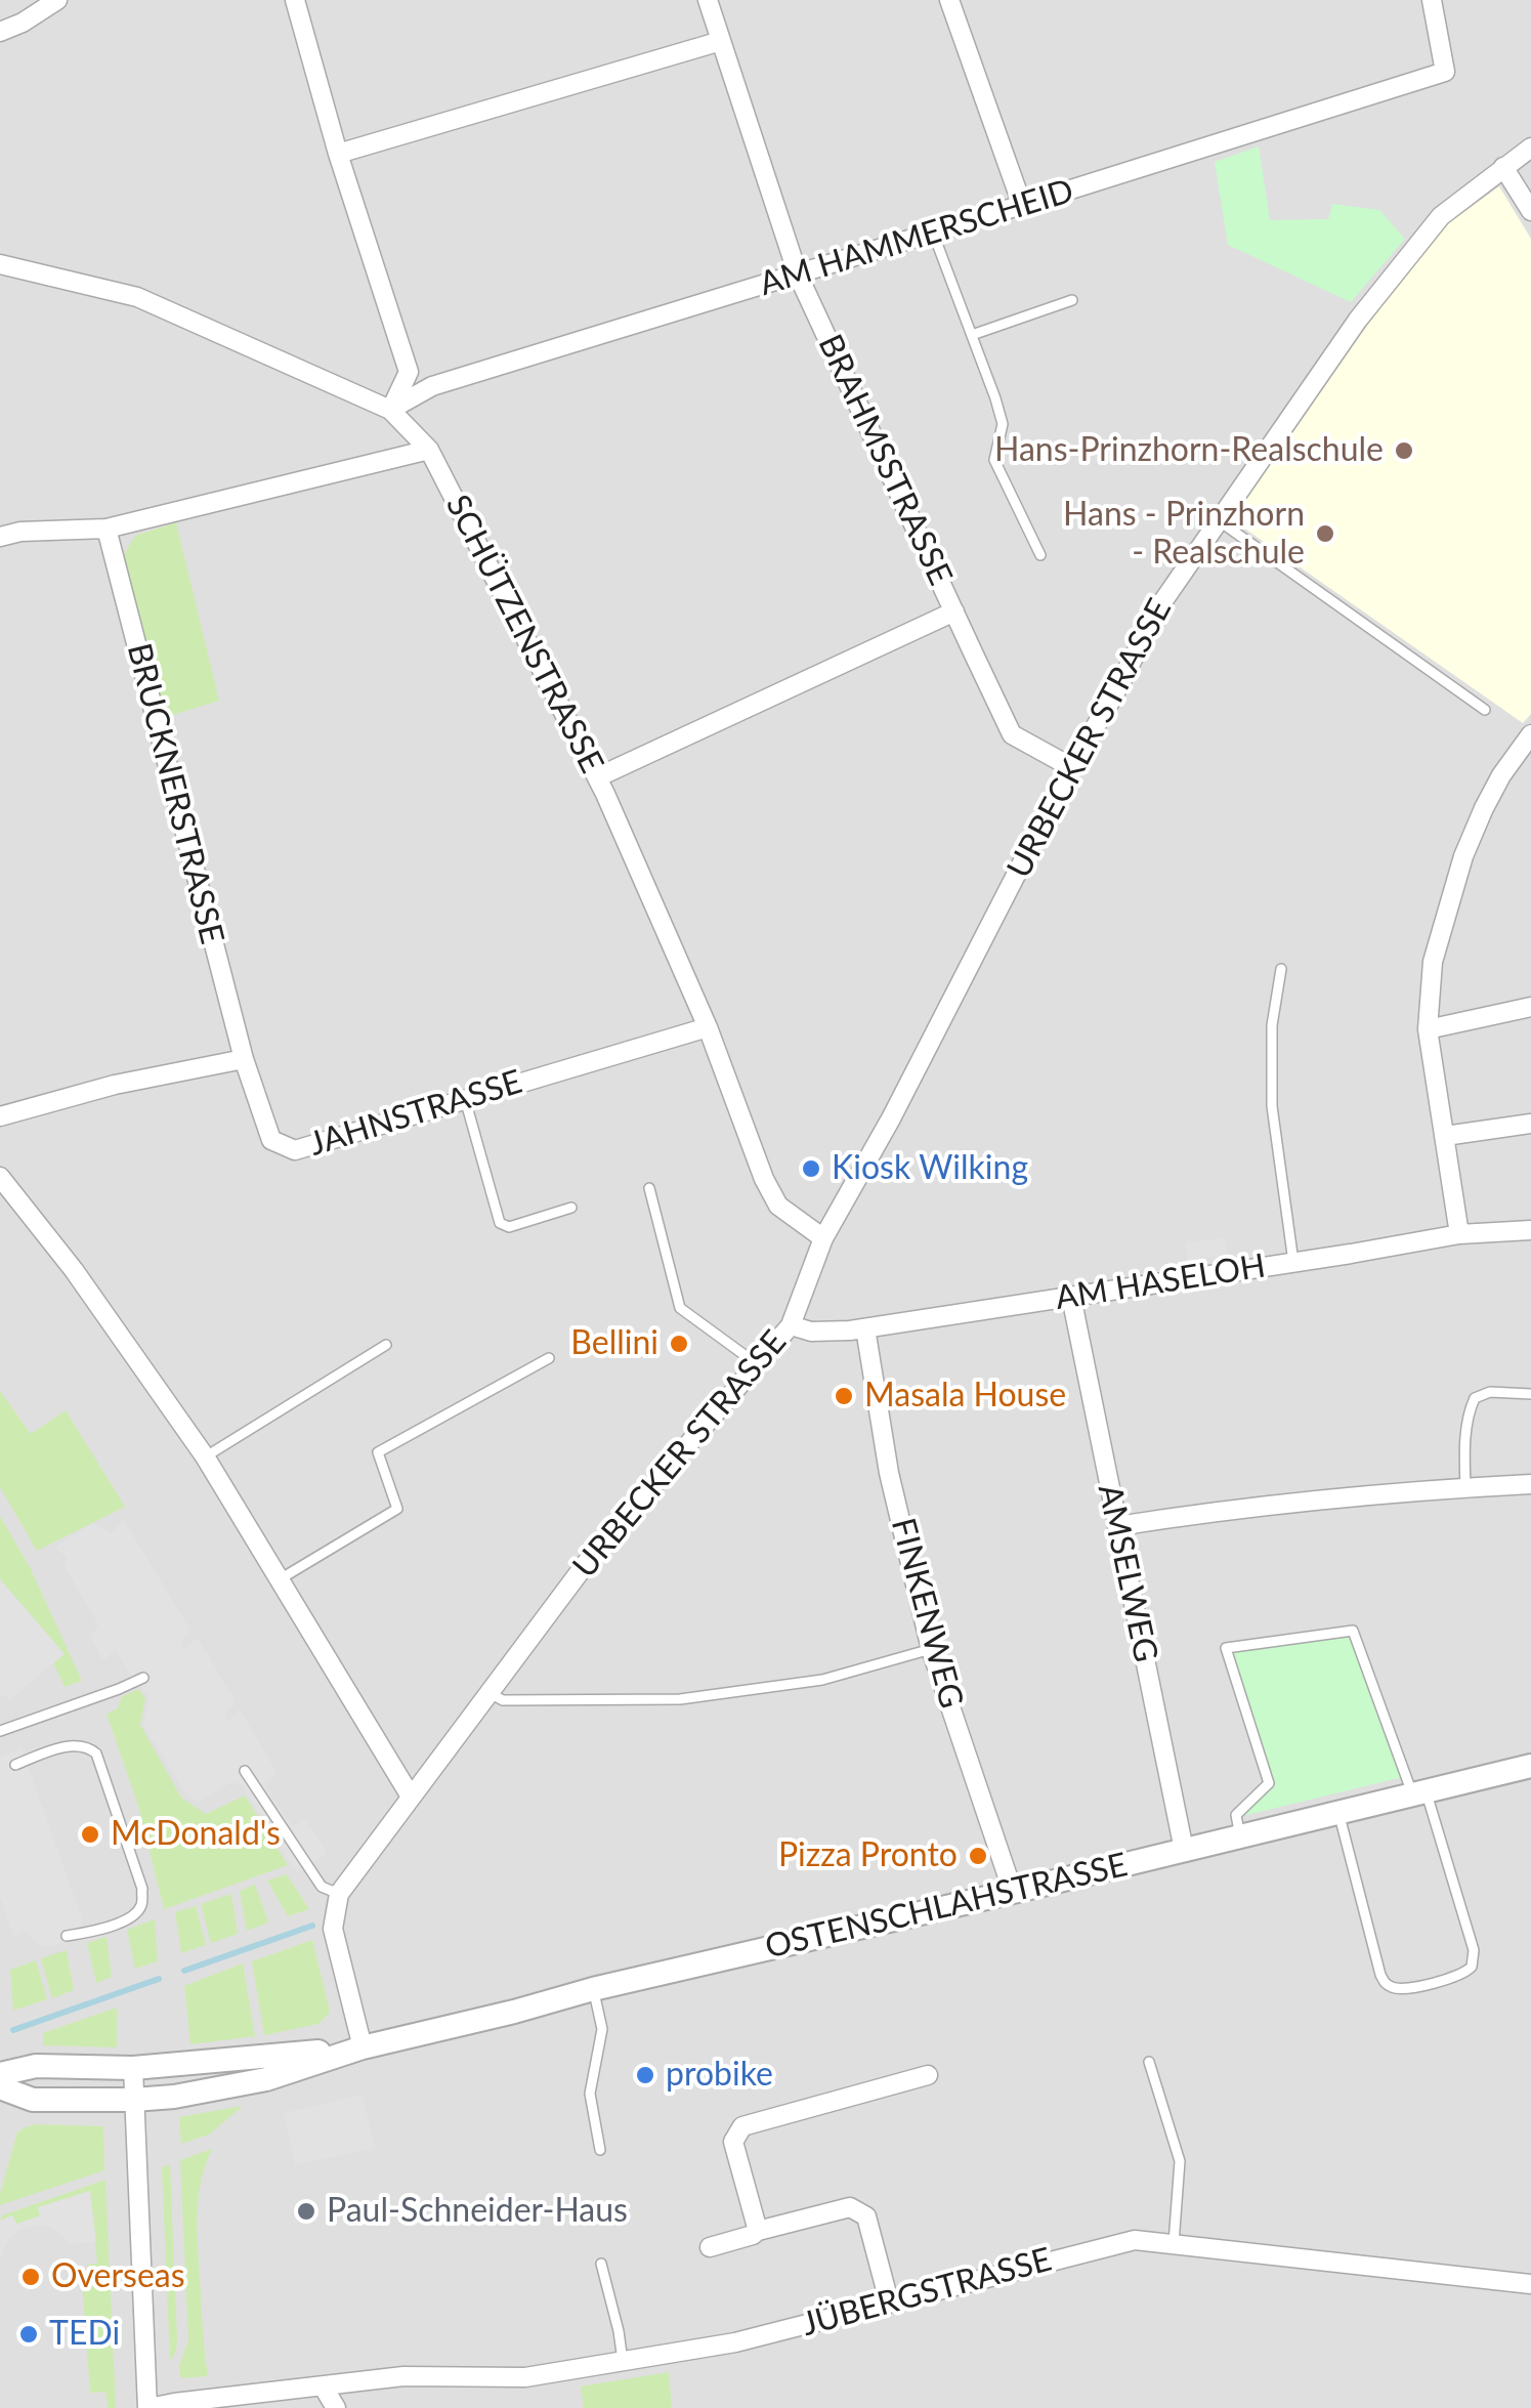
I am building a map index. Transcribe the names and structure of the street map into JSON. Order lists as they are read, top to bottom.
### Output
{
  "streets": {
    "street": [
      "AM HAMMERSCHEID",
      "BRAHMSSTRASSE",
      "SCHÜTZENSTRASSE",
      "URBECKER STRASSE",
      "BRUCKNERSTRASSE",
      "JAHNSTRASSE",
      "AM HASELOH",
      "AMSELWEG",
      "FINKENWEG",
      "OSTENSCHLAHSTRASSE",
      "JÜBERGSTRASSE"
    ]
  },
  "crossings": [
    ["AM HAMMERSCHEID", "BRAHMSSTRASSE"],
    ["AM HAMMERSCHEID", "SCHÜTZENSTRASSE"],
    ["BRAHMSSTRASSE", "URBECKER STRASSE"],
    ["SCHÜTZENSTRASSE", "URBECKER STRASSE"],
    ["SCHÜTZENSTRASSE", "JAHNSTRASSE"],
    ["URBECKER STRASSE", "AM HASELOH"],
    ["BRUCKNERSTRASSE", "JAHNSTRASSE"],
    ["AM HASELOH", "AMSELWEG"],
    ["AM HASELOH", "FINKENWEG"],
    ["AMSELWEG", "OSTENSCHLAHSTRASSE"],
    ["FINKENWEG", "OSTENSCHLAHSTRASSE"]
  ],
  "places": [
    "Hans-Prinzhorn-Realschule",
    "Hans - Prinzhorn - Realschule",
    "Kiosk Wilking",
    "Bellini",
    "Masala House",
    "McDonald's",
    "Pizza Pronto",
    "probike",
    "Paul-Schneider-Haus",
    "Overseas",
    "TEDi"
  ]
}
